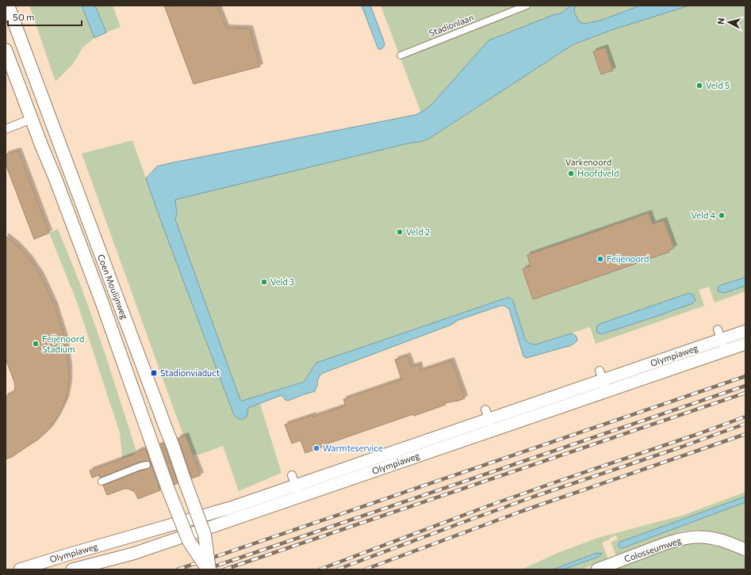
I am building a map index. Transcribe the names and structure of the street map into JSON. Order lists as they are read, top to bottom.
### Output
{
  "streets": {
    "main road": ["Coen Moulijnweg", "Olympiaweg", "Colosseumweg"],
    "street": ["Stadionlaan"]
  },
  "parks": ["Varkenoord"],
  "places": {
    "other": [
      "Veld 5",
      "Hoofdveld",
      "Veld 4",
      "Veld 2",
      "Feijenoord",
      "Veld 3",
      "Feijenoord Stadium",
      "Warmteservice"
    ],
    "transit": ["Stadionviaduct"]
  },
  "scale_bar": "50 m",
  "north": "left"
}
